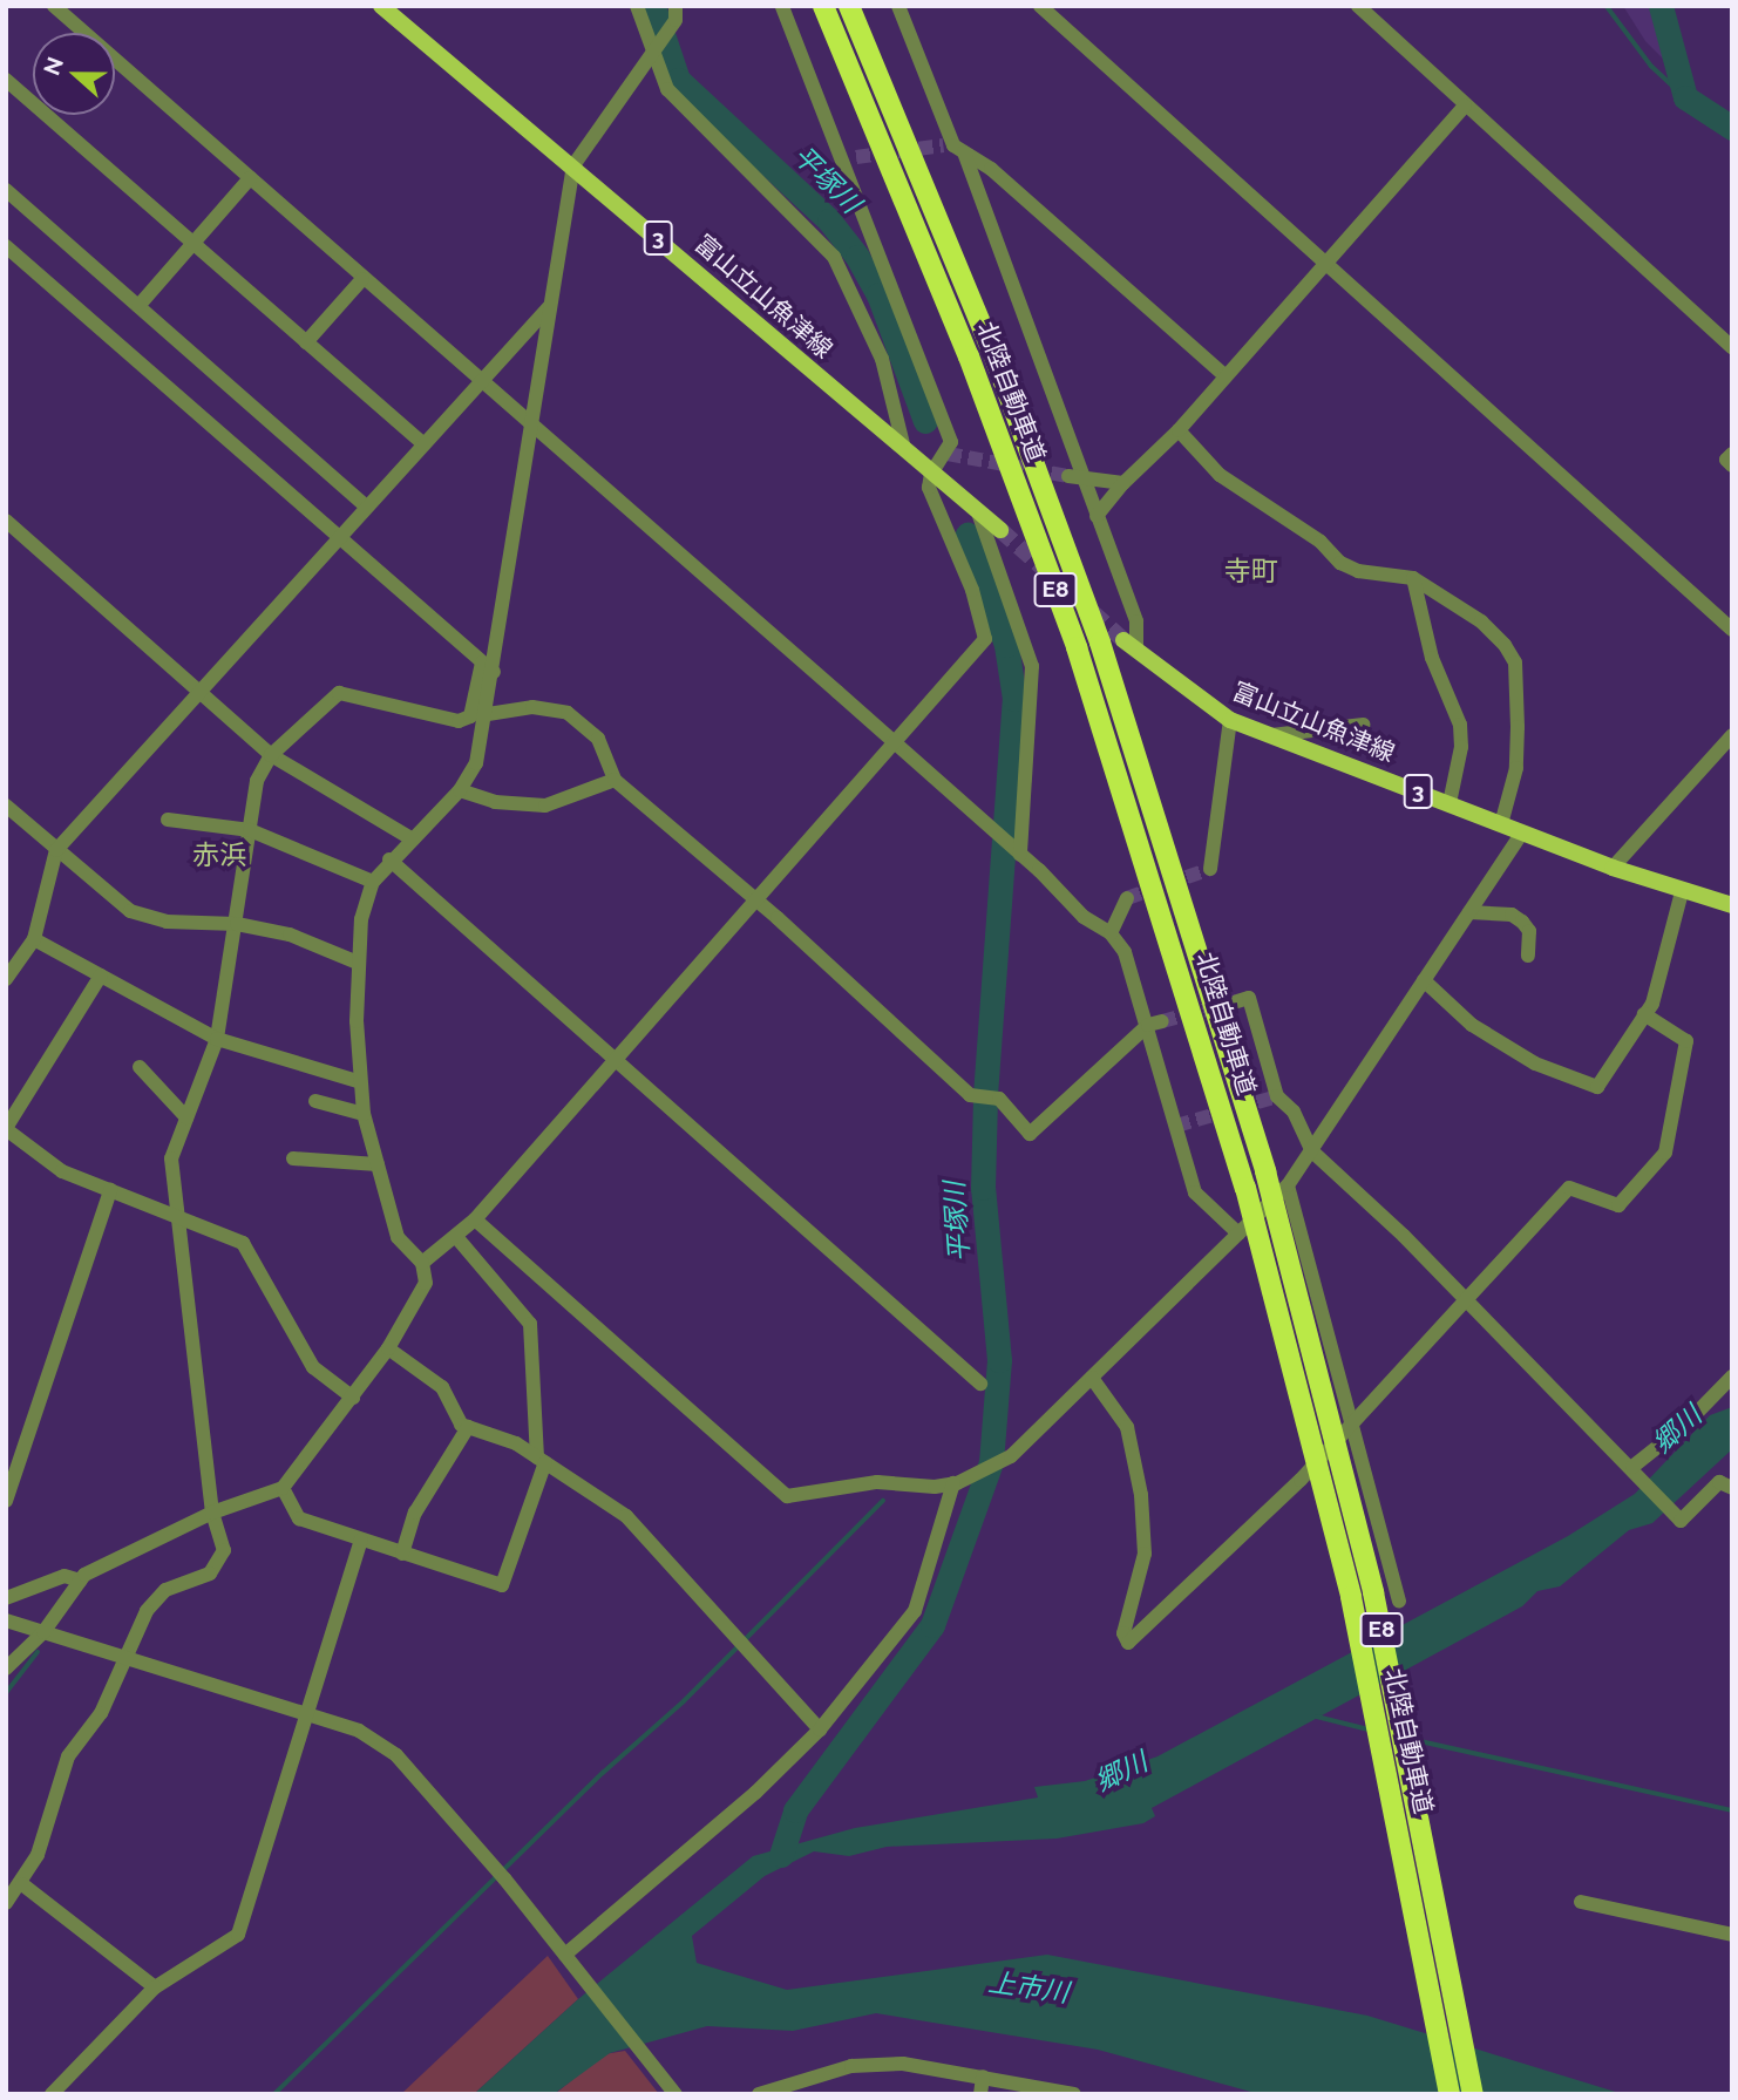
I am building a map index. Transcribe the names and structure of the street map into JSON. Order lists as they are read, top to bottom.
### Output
{
  "streets": {
    "highway": ["北陸自動車道", "E8"],
    "main road": ["3", "富山立山魚津線"]
  },
  "districts": ["寺町", "赤浜"],
  "water": ["平塚川", "郷川", "上市川"],
  "north": "left"
}
